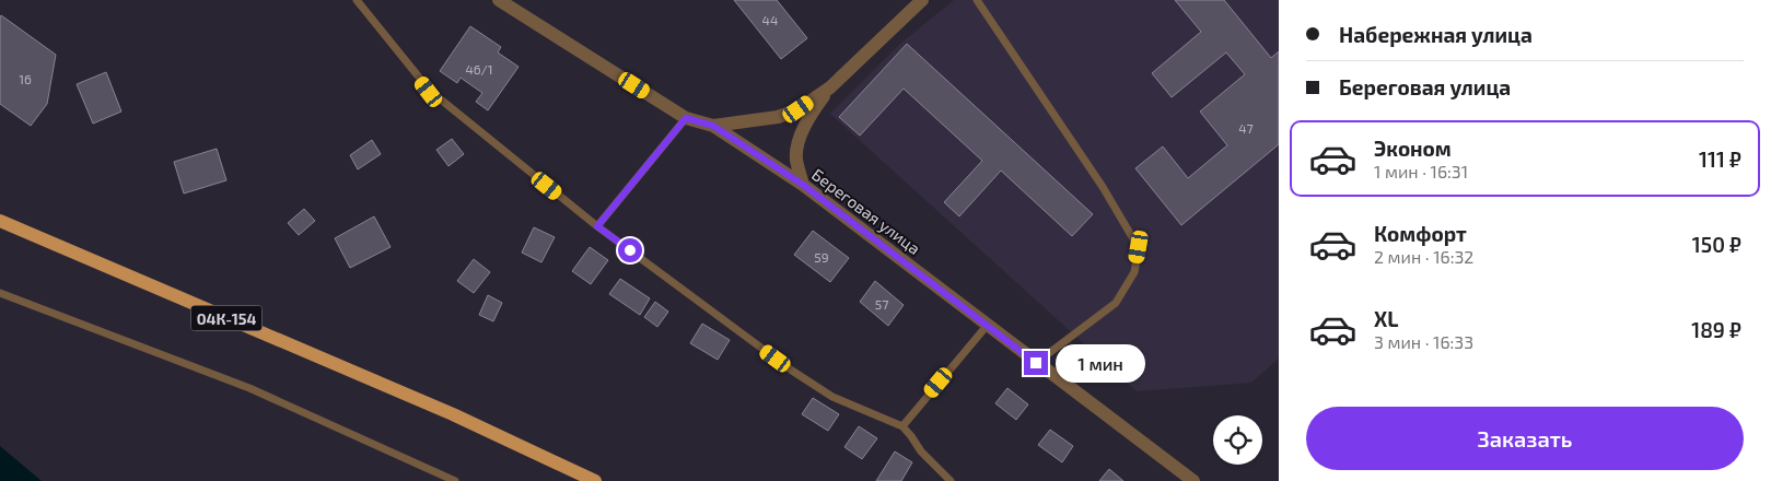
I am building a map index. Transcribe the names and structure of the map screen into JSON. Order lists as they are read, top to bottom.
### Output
{
  "streets": {
    "main road": ["04К-154"],
    "street": ["Береговая улица"]
  },
  "house_numbers": [
    "44",
    "46/1",
    "16",
    "47",
    "59",
    "57"
  ],
  "page": {
    "banner": ["Набережная улица", "Береговая улица"],
    "list": [
      {
        "name": "Эконом",
        "note": "1 мин · 16:31",
        "value": "111 ₽"
      },
      {
        "name": "Комфорт",
        "note": "2 мин · 16:32",
        "value": "150 ₽"
      },
      {
        "name": "XL",
        "note": "3 мин · 16:33",
        "value": "189 ₽"
      }
    ],
    "bubble": "1 мин",
    "buttons": "Заказать"
  }
}
